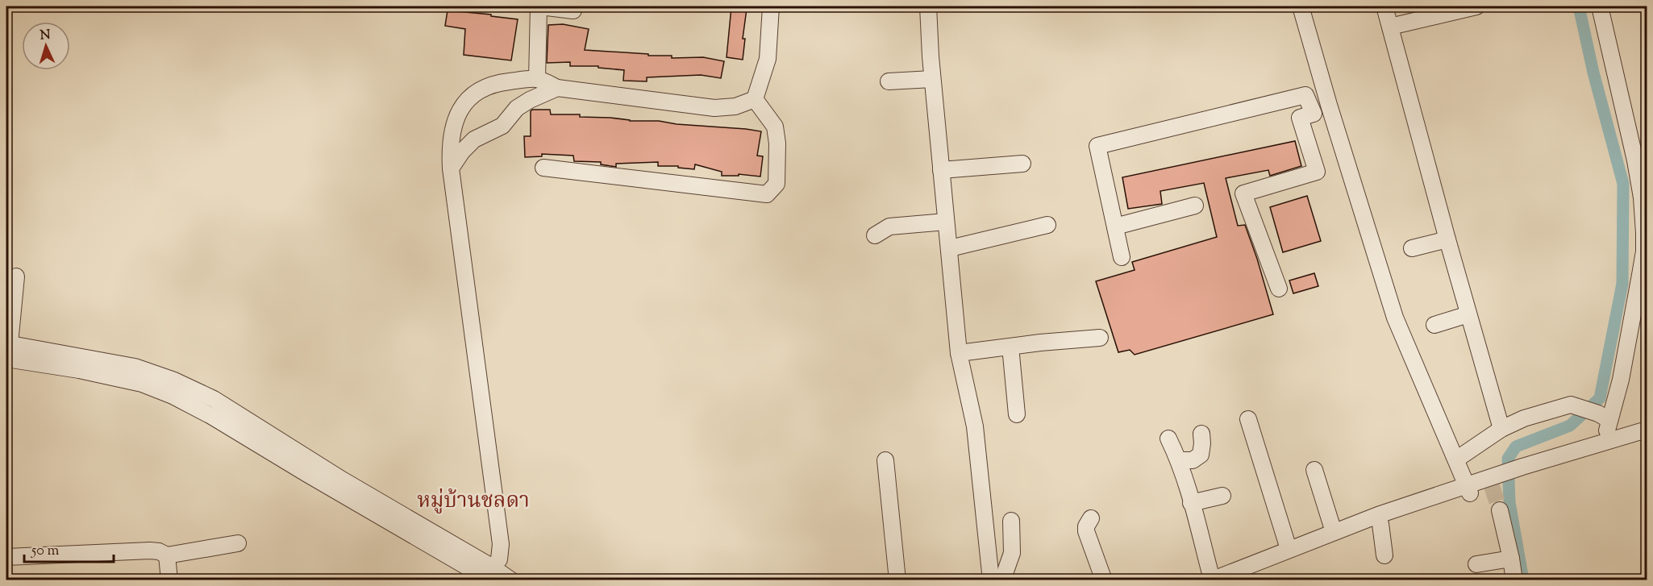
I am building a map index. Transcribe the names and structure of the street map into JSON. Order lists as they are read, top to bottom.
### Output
{
  "districts": ["หมู่บ้านชลดา"],
  "scale_bar": "50 m",
  "north": "top"
}
